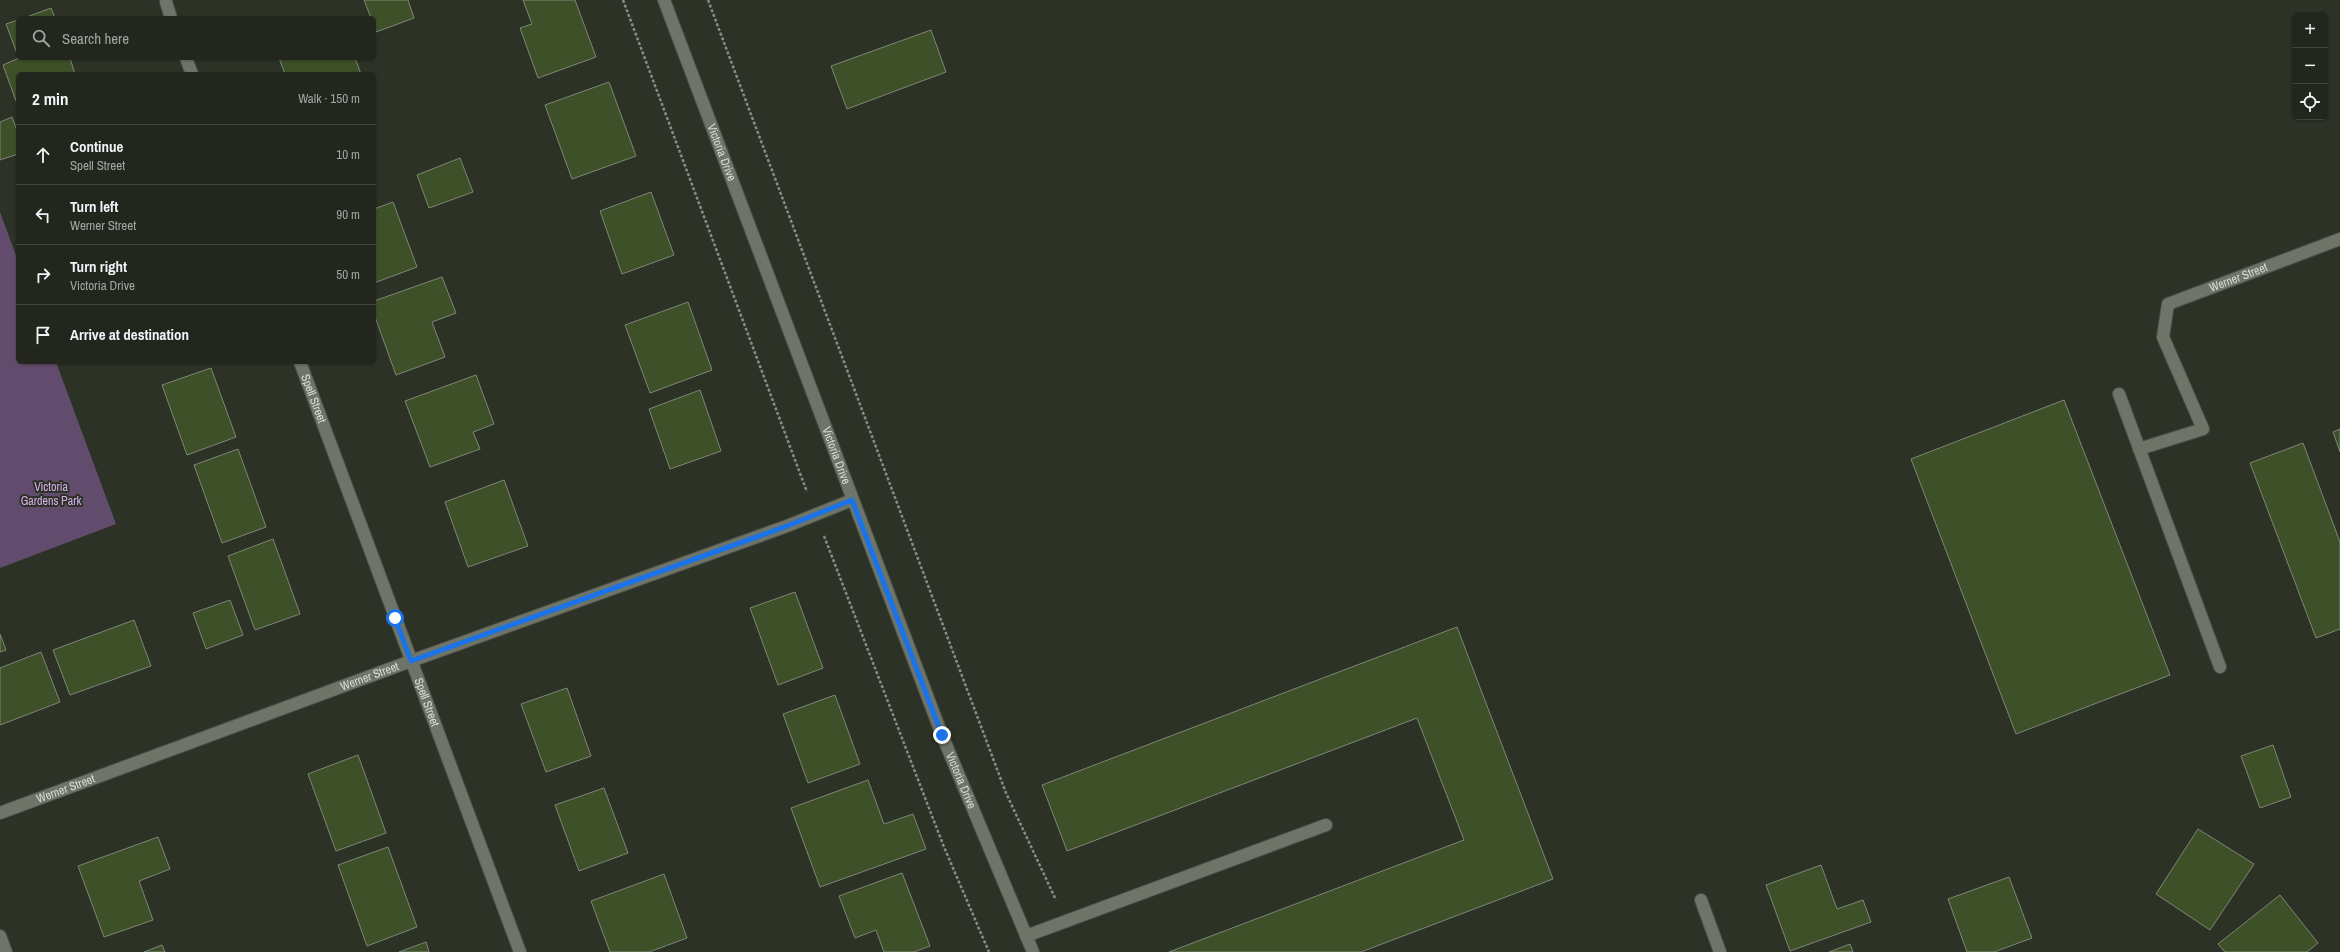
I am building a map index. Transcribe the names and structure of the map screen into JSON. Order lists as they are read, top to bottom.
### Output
{
  "streets": {
    "street": ["Victoria Drive", "Werner Street", "Spell Street"]
  },
  "crossings": [
    ["Victoria Drive", "Werner Street"],
    ["Werner Street", "Spell Street"]
  ],
  "parks": ["Victoria Gardens Park"],
  "page": {
    "map_buttons": ["+", "−"],
    "search": "Search here",
    "heading": ["2 min", "Walk · 150 m"],
    "list": [
      ["Continue", "Spell Street", "10 m"],
      ["Turn left", "Werner Street", "90 m"],
      ["Turn right", "Victoria Drive", "50 m"],
      "Arrive at destination"
    ]
  }
}
